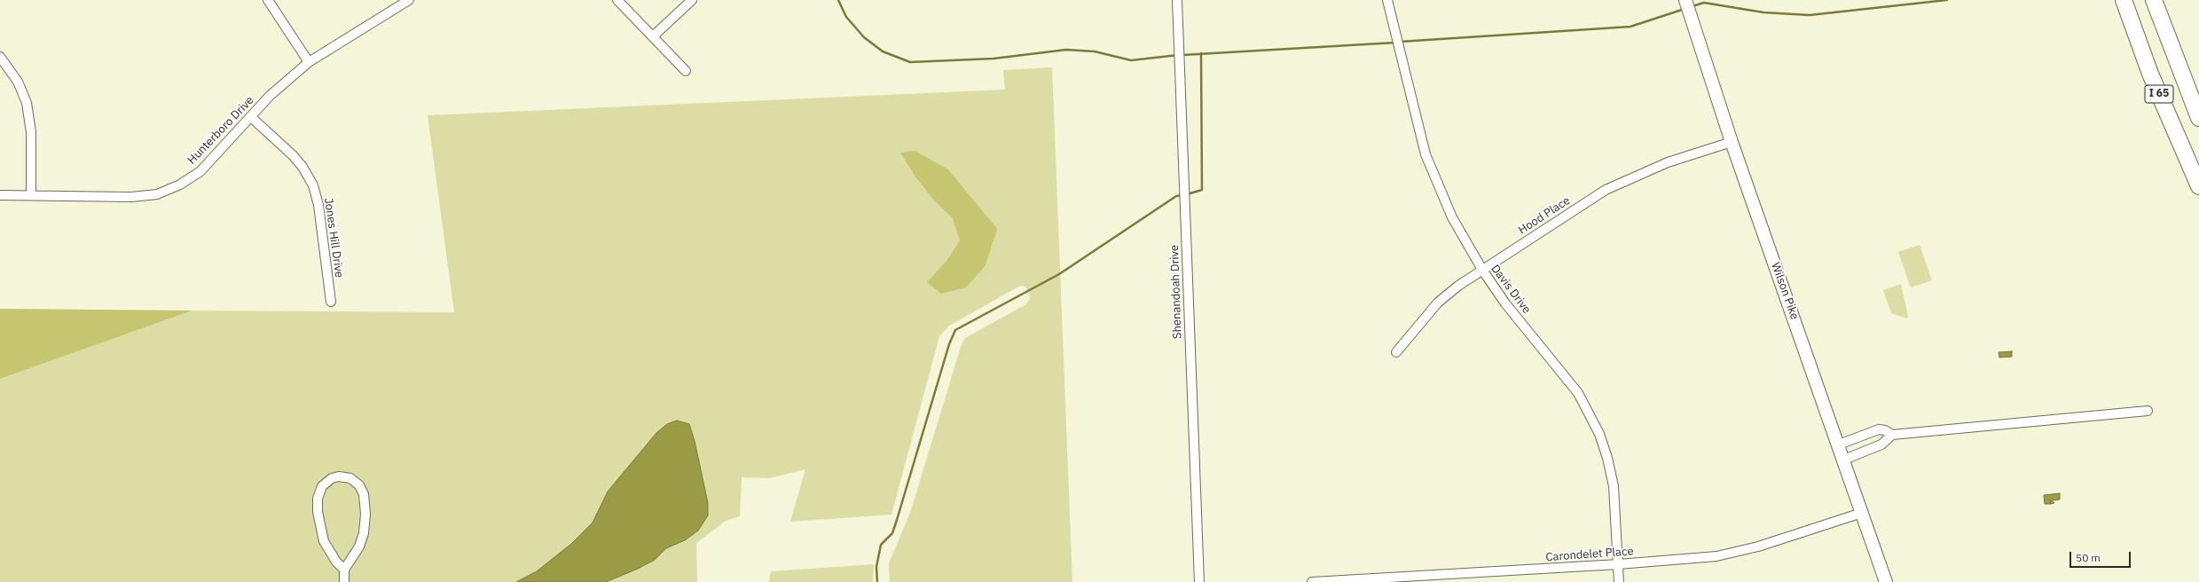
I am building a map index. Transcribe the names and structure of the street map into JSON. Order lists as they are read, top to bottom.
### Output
{
  "streets": {
    "highway": ["I 65"],
    "main road": ["Wilson Pike"],
    "street": [
      "Hunterboro Drive",
      "Hood Place",
      "Jones Hill Drive",
      "Davis Drive",
      "Shenandoah Drive",
      "Carondelet Place"
    ]
  },
  "crossings": [
    ["Hunterboro Drive", "Jones Hill Drive"],
    ["Hood Place", "Davis Drive"],
    ["Hood Place", "Wilson Pike"],
    ["Davis Drive", "Carondelet Place"],
    ["Wilson Pike", "Carondelet Place"]
  ],
  "scale_bar": "50 m"
}
